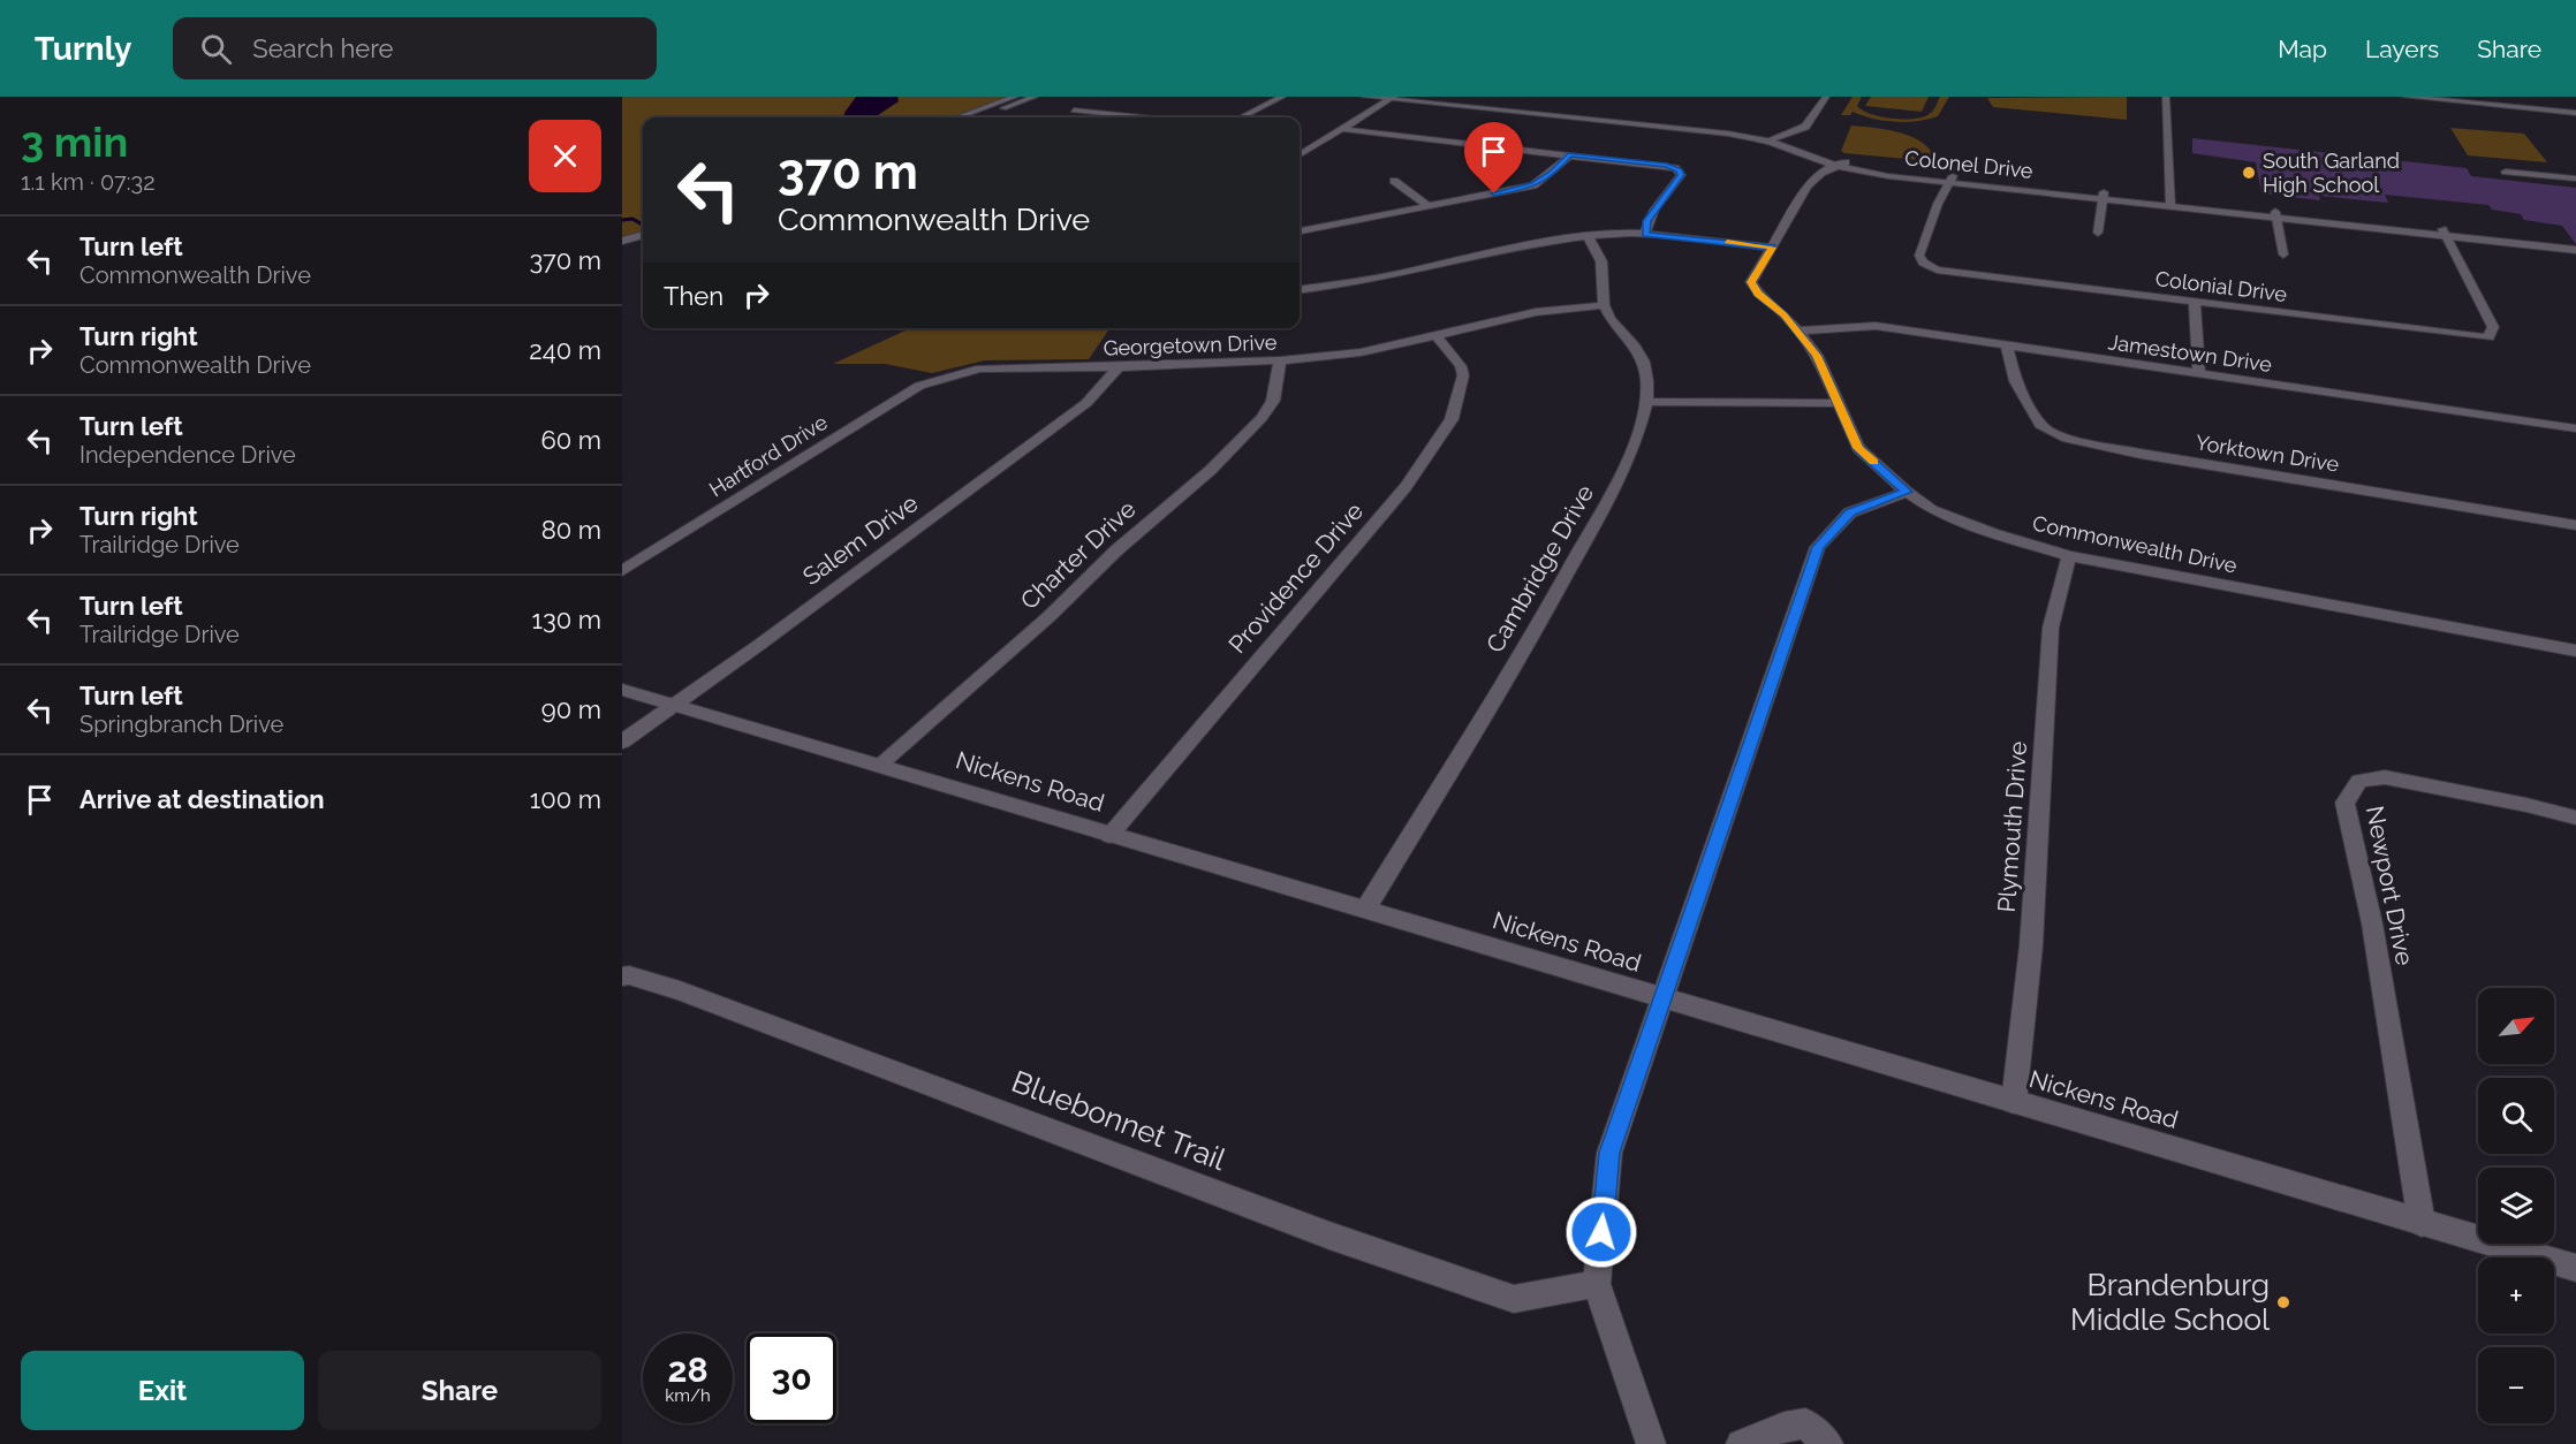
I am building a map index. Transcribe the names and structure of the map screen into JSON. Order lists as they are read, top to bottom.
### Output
{
  "streets": {
    "street": [
      "Colonel Drive",
      "Colonial Drive",
      "Georgetown Drive",
      "Jamestown Drive",
      "Yorktown Drive",
      "Hartford Drive",
      "Salem Drive",
      "Commonwealth Drive",
      "Charter Drive",
      "Cambridge Drive",
      "Providence Drive",
      "Nickens Road",
      "Plymouth Drive",
      "Newport Drive",
      "Bluebonnet Trail"
    ]
  },
  "crossings": [
    ["Colonel Drive", "Colonial Drive"],
    ["Colonel Drive", "Commonwealth Drive"],
    ["Georgetown Drive", "Hartford Drive"],
    ["Georgetown Drive", "Salem Drive"],
    ["Georgetown Drive", "Charter Drive"],
    ["Georgetown Drive", "Cambridge Drive"],
    ["Georgetown Drive", "Providence Drive"],
    ["Jamestown Drive", "Yorktown Drive"],
    ["Jamestown Drive", "Commonwealth Drive"],
    ["Salem Drive", "Nickens Road"],
    ["Commonwealth Drive", "Plymouth Drive"],
    ["Charter Drive", "Nickens Road"],
    ["Cambridge Drive", "Nickens Road"],
    ["Providence Drive", "Nickens Road"],
    ["Nickens Road", "Plymouth Drive"],
    ["Nickens Road", "Newport Drive"]
  ],
  "places": ["South Garland High School", "Brandenburg Middle School"],
  "north": "top right",
  "page": {
    "header": "Turnly",
    "search": "Search here",
    "nav": ["Map", "Layers", "Share"],
    "heading": ["3 min", "1.1 km · 07:32"],
    "turn": ["370 m", "Commonwealth Drive"],
    "list": [
      {
        "name": "Turn left",
        "note": "Commonwealth Drive",
        "value": "370 m"
      },
      {
        "name": "Turn right",
        "note": "Commonwealth Drive",
        "value": "240 m"
      },
      {
        "name": "Turn left",
        "note": "Independence Drive",
        "value": "60 m"
      },
      {
        "name": "Turn right",
        "note": "Trailridge Drive",
        "value": "80 m"
      },
      {
        "name": "Turn left",
        "note": "Trailridge Drive",
        "value": "130 m"
      },
      {
        "name": "Turn left",
        "note": "Springbranch Drive",
        "value": "90 m"
      },
      {
        "name": "Arrive at destination",
        "value": "100 m"
      }
    ],
    "then": "Then",
    "map_buttons": ["+", "−"],
    "speed": "28 km/h",
    "limit": "30",
    "buttons": ["Exit", "Share"]
  }
}
